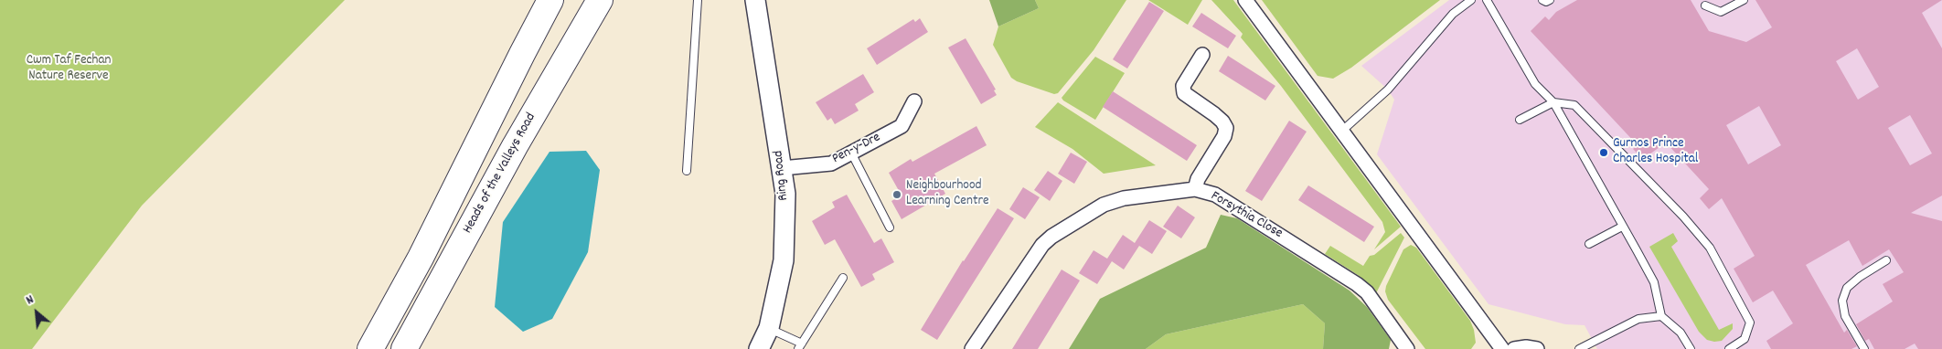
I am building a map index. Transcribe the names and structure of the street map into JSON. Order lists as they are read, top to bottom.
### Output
{
  "streets": {
    "highway": ["Heads of the Valleys Road"],
    "street": ["Pen-y-Dre", "Ring Road", "Forsythia Close"]
  },
  "crossings": [
    ["Pen-y-Dre", "Ring Road"]
  ],
  "parks": ["Cwm Taf Fechan Nature Reserve"],
  "places": ["Gurnos Prince Charles Hospital", "Neighbourhood Learning Centre"],
  "north": "top left"
}
